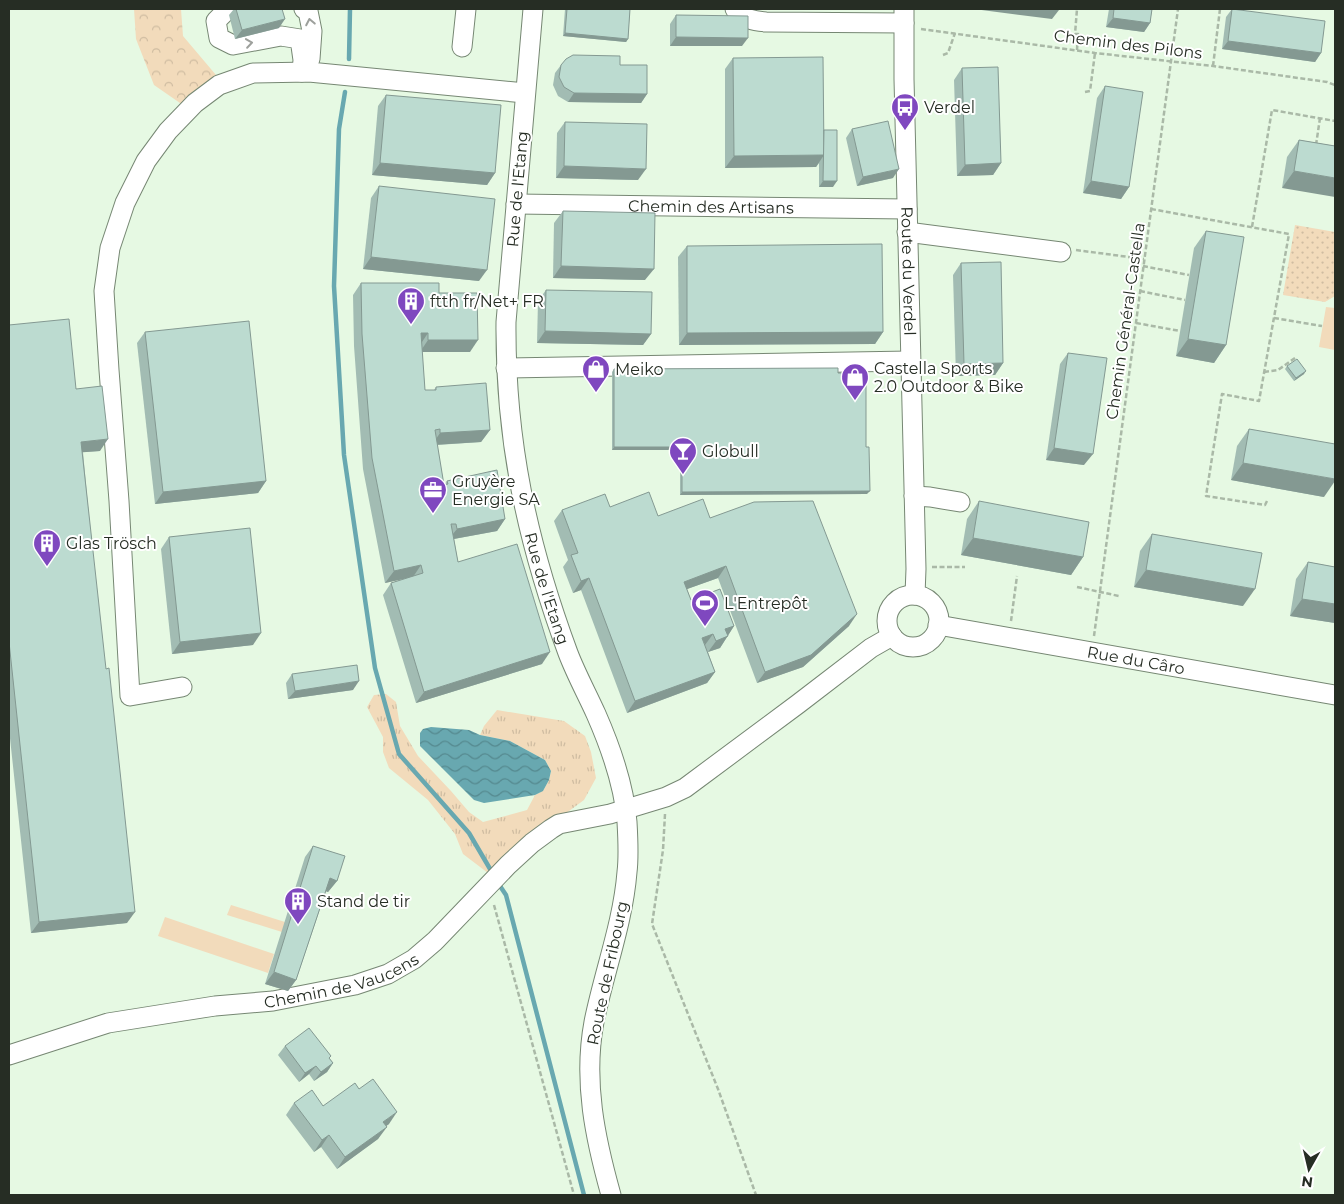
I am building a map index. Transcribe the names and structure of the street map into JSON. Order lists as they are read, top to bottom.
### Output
{
  "streets": {
    "street": [
      "Rue de l'Etang",
      "Chemin des Artisans",
      "Route du Verdel",
      "Rue du Câro",
      "Route de Fribourg",
      "Chemin de Vaucens"
    ],
    "path": ["Chemin des Pilons", "Chemin Général-Castella"]
  },
  "crossings": [
    ["Chemin des Pilons", "Route du Verdel"],
    ["Chemin des Pilons", "Chemin Général-Castella"],
    ["Rue de l'Etang", "Chemin des Artisans"],
    ["Rue de l'Etang", "Route de Fribourg"],
    ["Rue de l'Etang", "Chemin de Vaucens"],
    ["Chemin des Artisans", "Route du Verdel"],
    ["Route du Verdel", "Rue du Câro"],
    ["Route de Fribourg", "Chemin de Vaucens"]
  ],
  "places": {
    "bus stop": ["Verdel"],
    "building": ["ftth fr/Net+ FR", "Glas Trösch", "Stand de tir"],
    "shop": ["Meiko", "Castella Sports 2.0 Outdoor & Bike"],
    "bar": ["Globull"],
    "office": ["Gruyère Energie SA"],
    "sports": ["L'Entrepôt"]
  },
  "north": "bottom"
}
